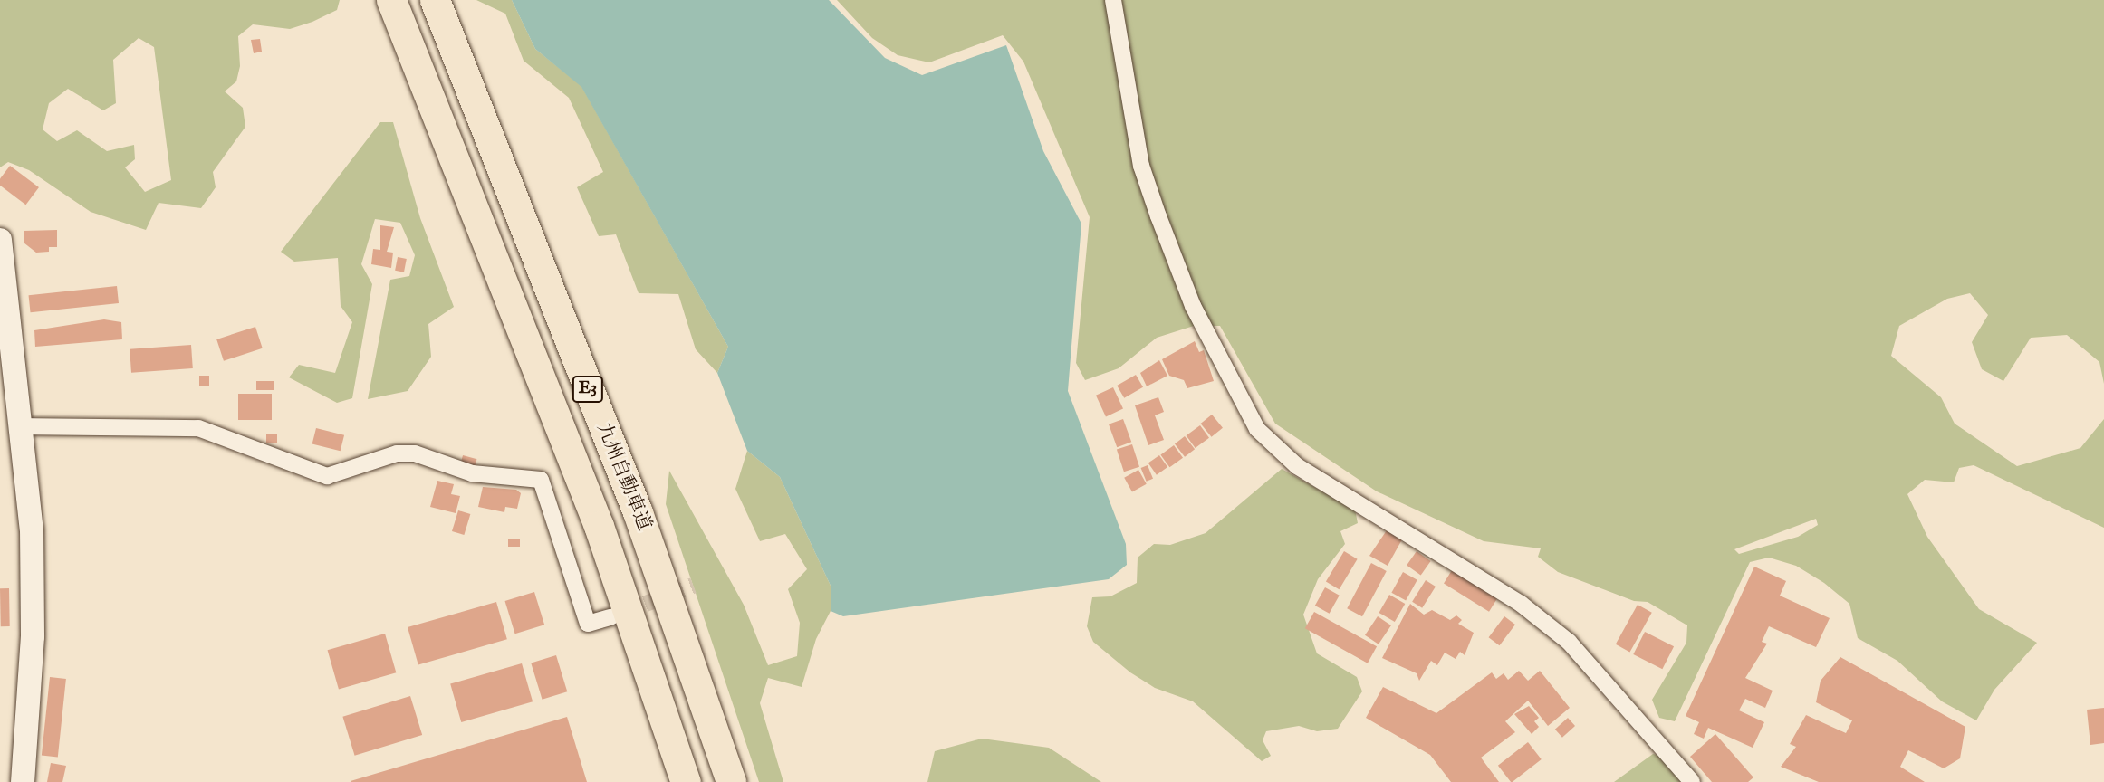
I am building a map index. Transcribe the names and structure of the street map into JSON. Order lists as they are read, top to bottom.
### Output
{
  "streets": {
    "highway": ["E3", "九州自動車道"]
  }
}
